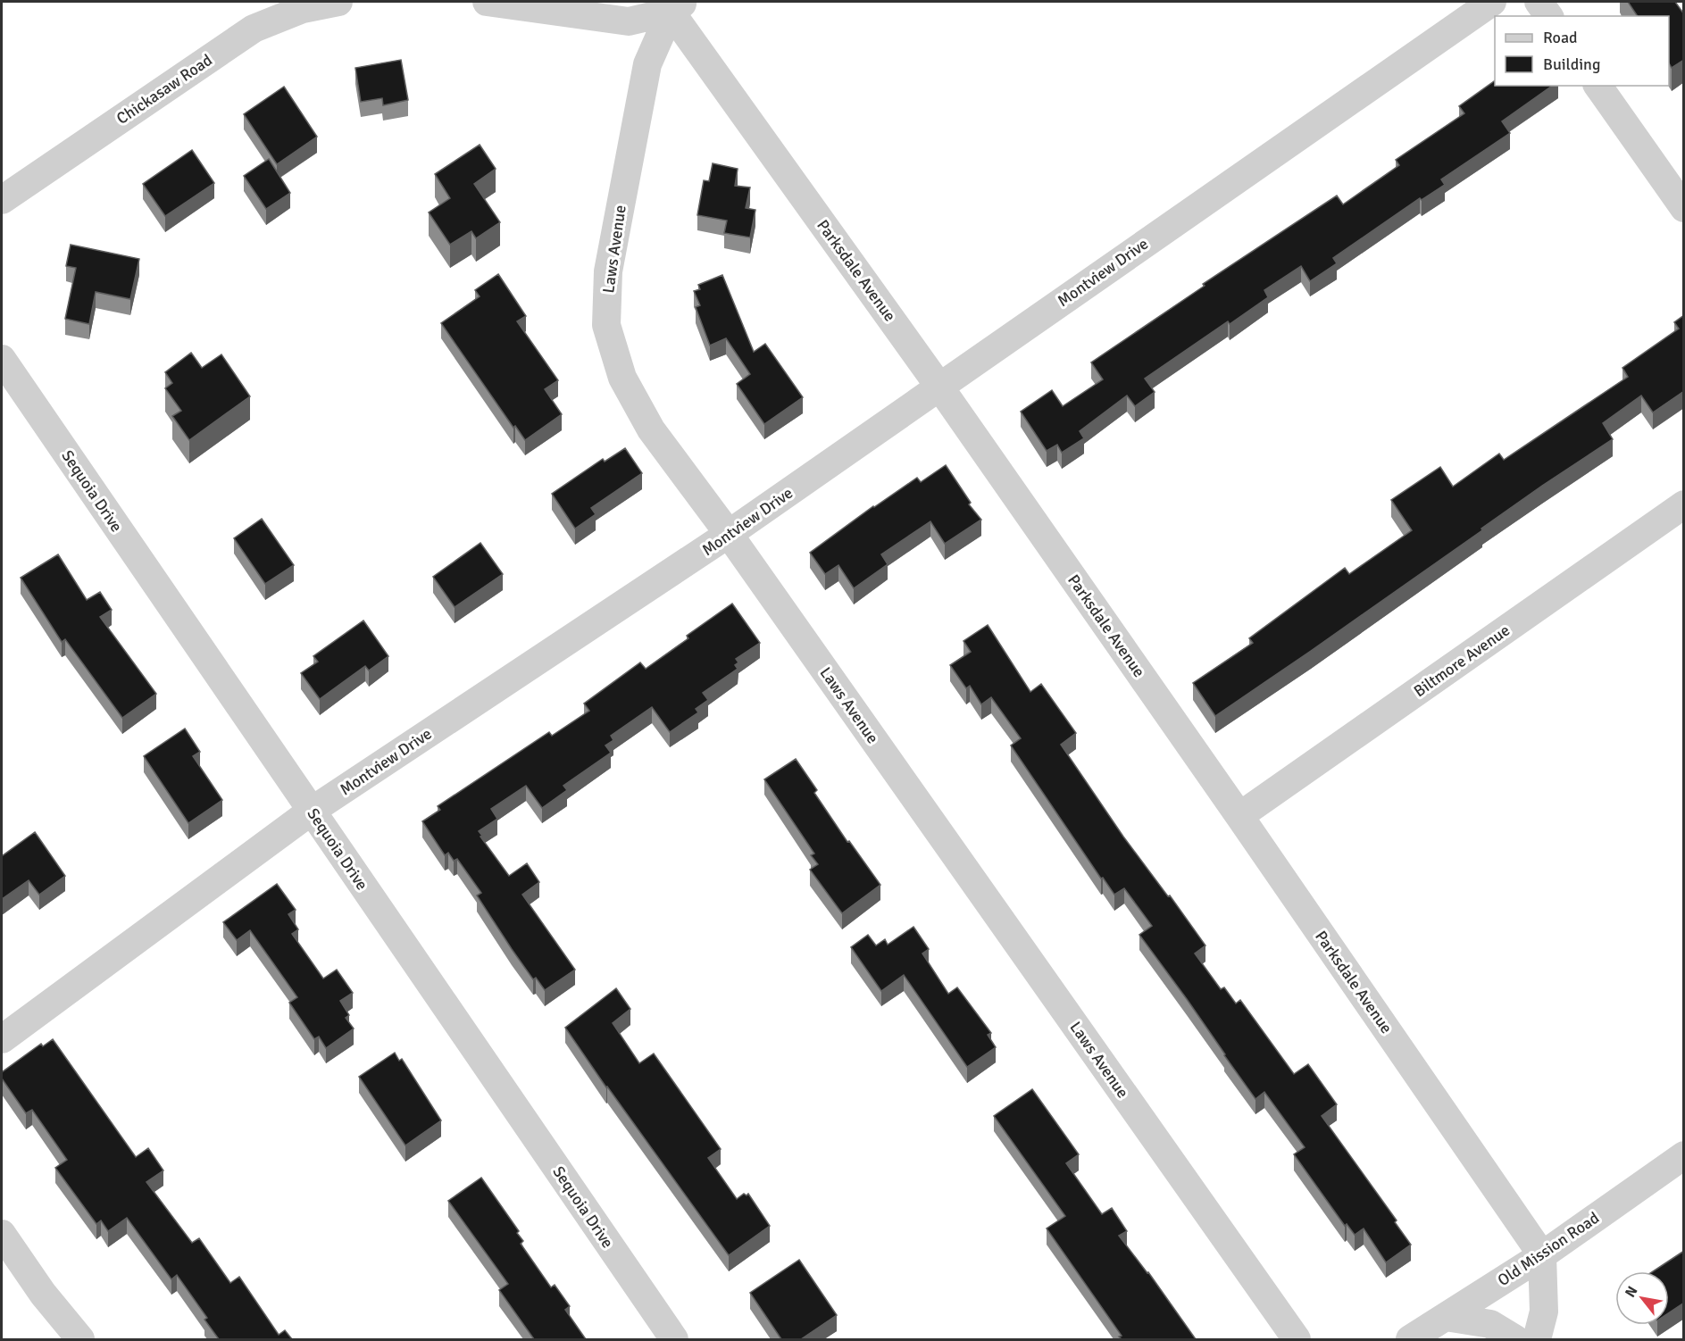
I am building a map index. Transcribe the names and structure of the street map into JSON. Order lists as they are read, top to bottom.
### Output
{
  "streets": {
    "street": [
      "Chickasaw Road",
      "Laws Avenue",
      "Parksdale Avenue",
      "Montview Drive",
      "Sequoia Drive",
      "Biltmore Avenue",
      "Old Mission Road"
    ]
  },
  "crossings": [
    ["Laws Avenue", "Parksdale Avenue"],
    ["Laws Avenue", "Montview Drive"],
    ["Parksdale Avenue", "Montview Drive"],
    ["Parksdale Avenue", "Biltmore Avenue"],
    ["Parksdale Avenue", "Old Mission Road"],
    ["Montview Drive", "Sequoia Drive"]
  ],
  "legend": ["Road", "Building"],
  "north": "top left"
}
